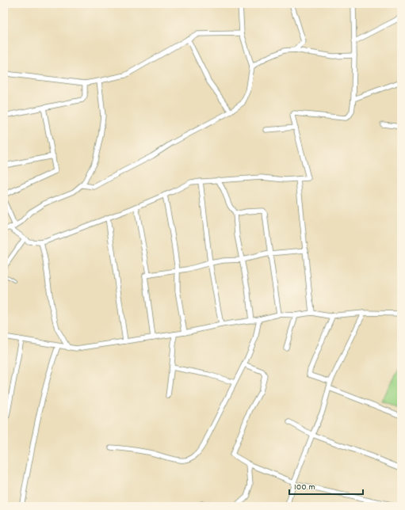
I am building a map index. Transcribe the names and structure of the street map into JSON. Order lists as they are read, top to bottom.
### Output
{
  "scale_bar": "100 m"
}
